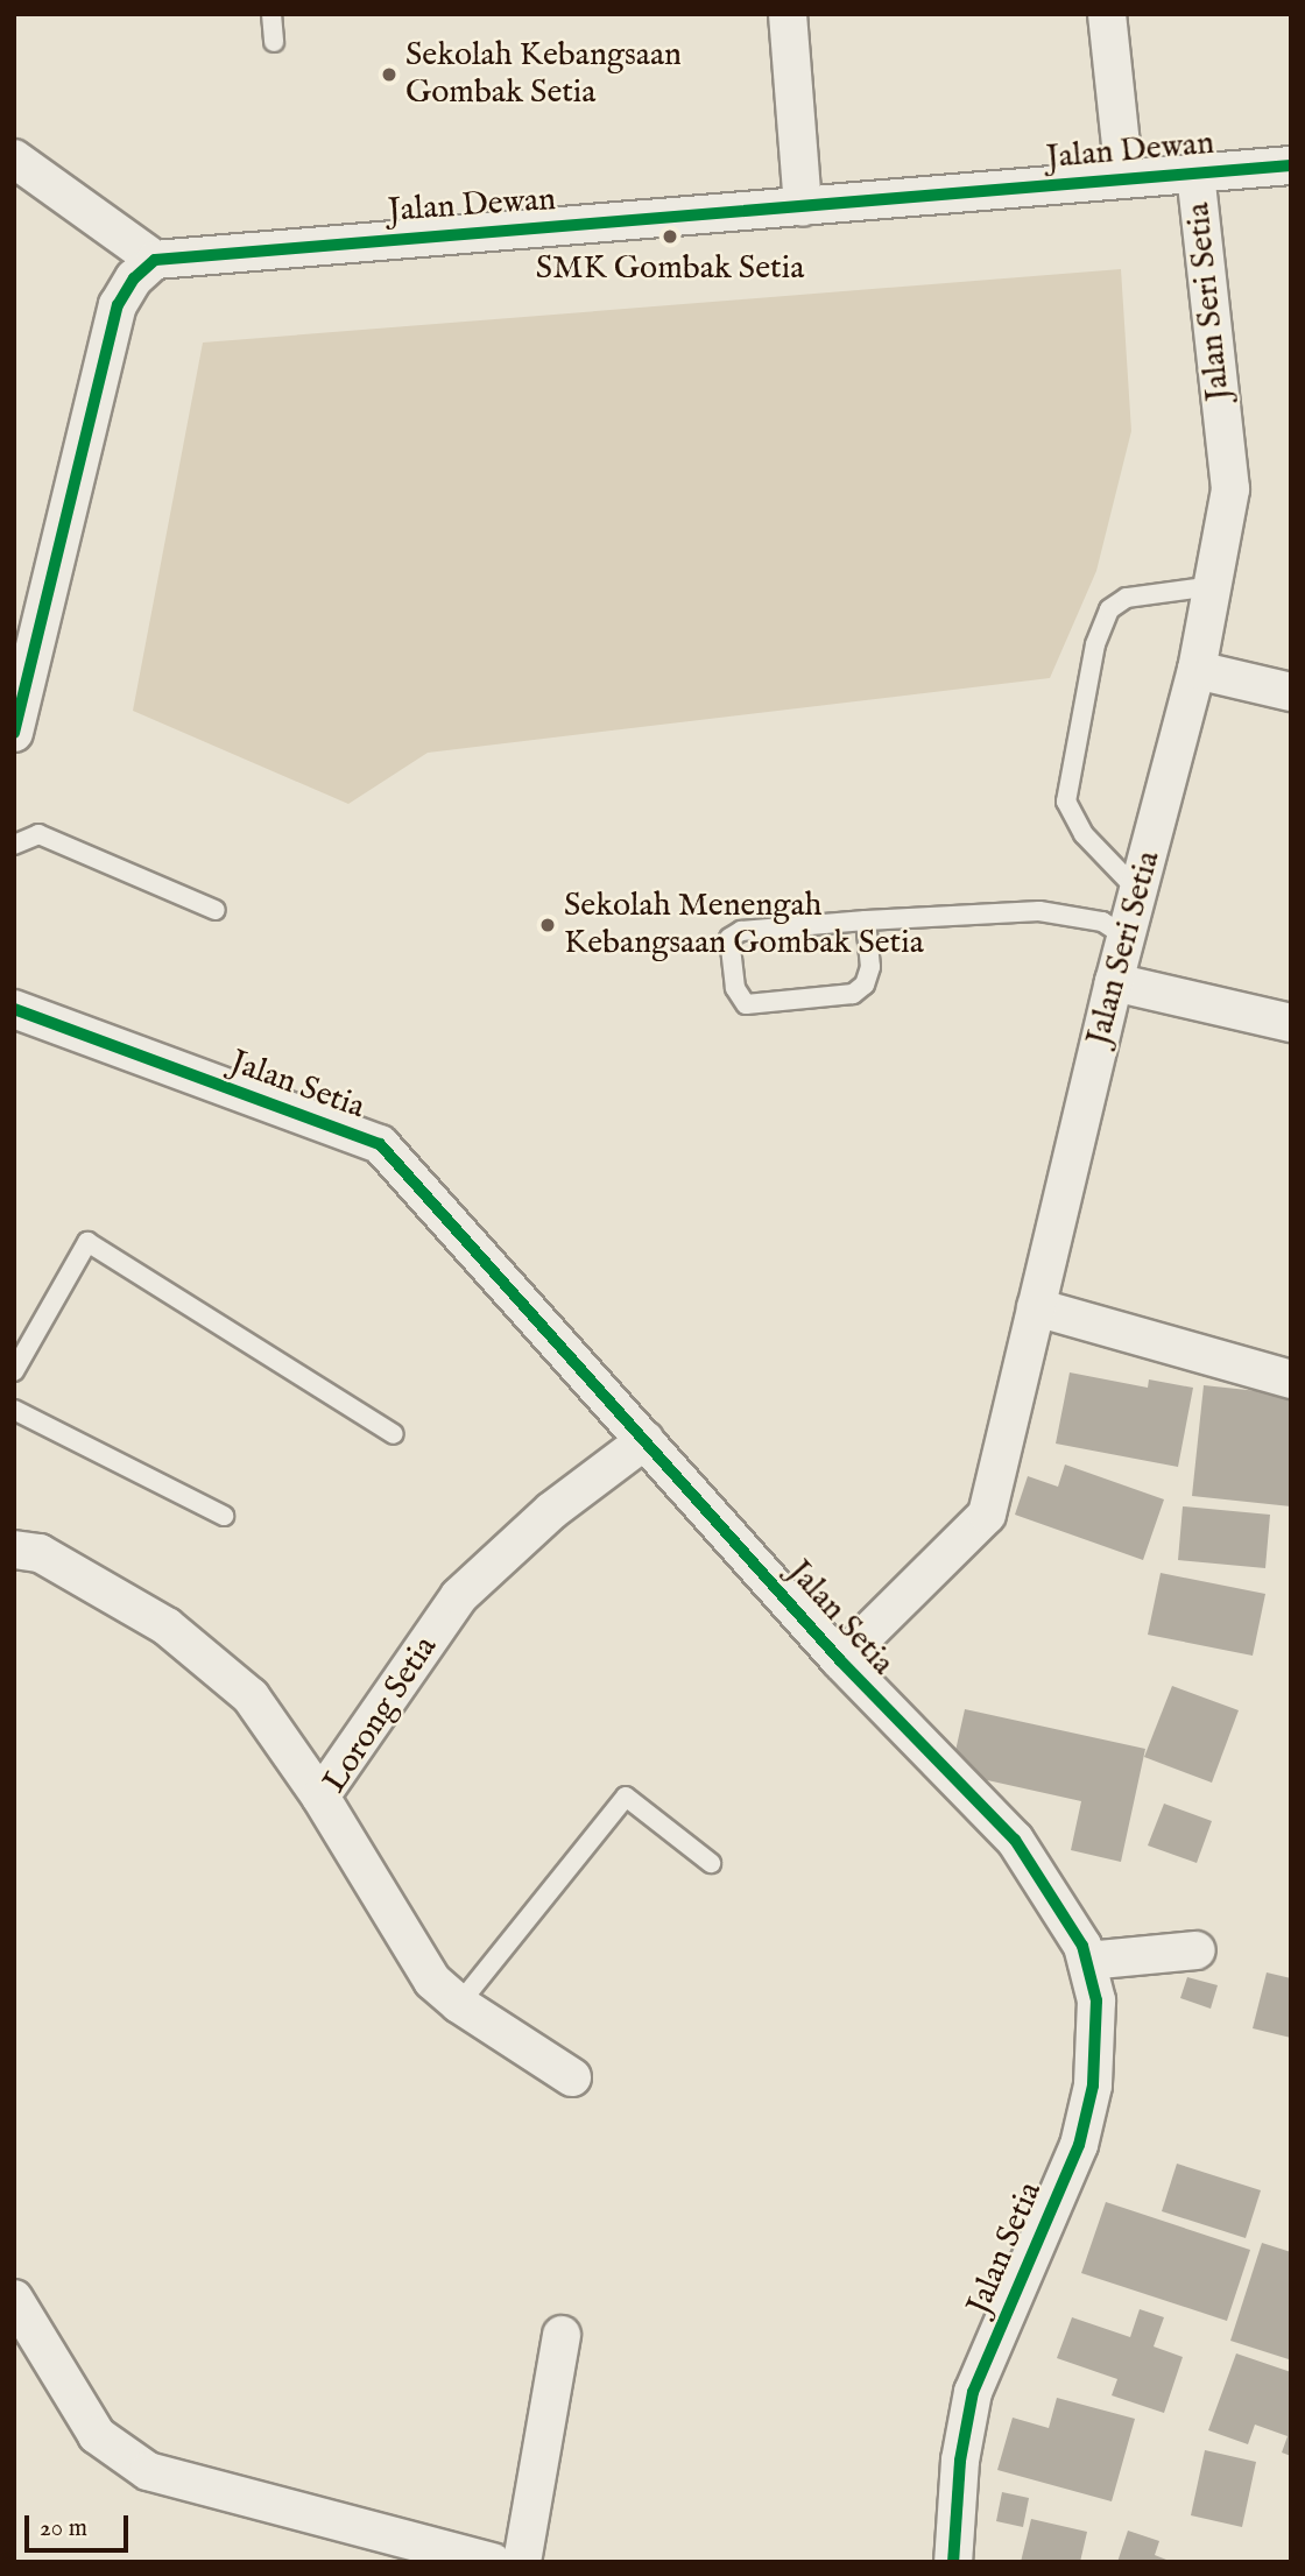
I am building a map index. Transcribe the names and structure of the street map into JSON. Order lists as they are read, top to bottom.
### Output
{
  "streets": {
    "street": [
      "Jalan Dewan",
      "Jalan Seri Setia",
      "Jalan Setia",
      "Lorong Setia"
    ]
  },
  "crossings": [
    ["Jalan Dewan", "Jalan Seri Setia"],
    ["Jalan Seri Setia", "Jalan Setia"],
    ["Jalan Setia", "Lorong Setia"]
  ],
  "places": ["Sekolah Kebangsaan Gombak Setia", "SMK Gombak Setia", "Sekolah Menengah Kebangsaan Gombak Setia"],
  "scale_bar": "20 m"
}
